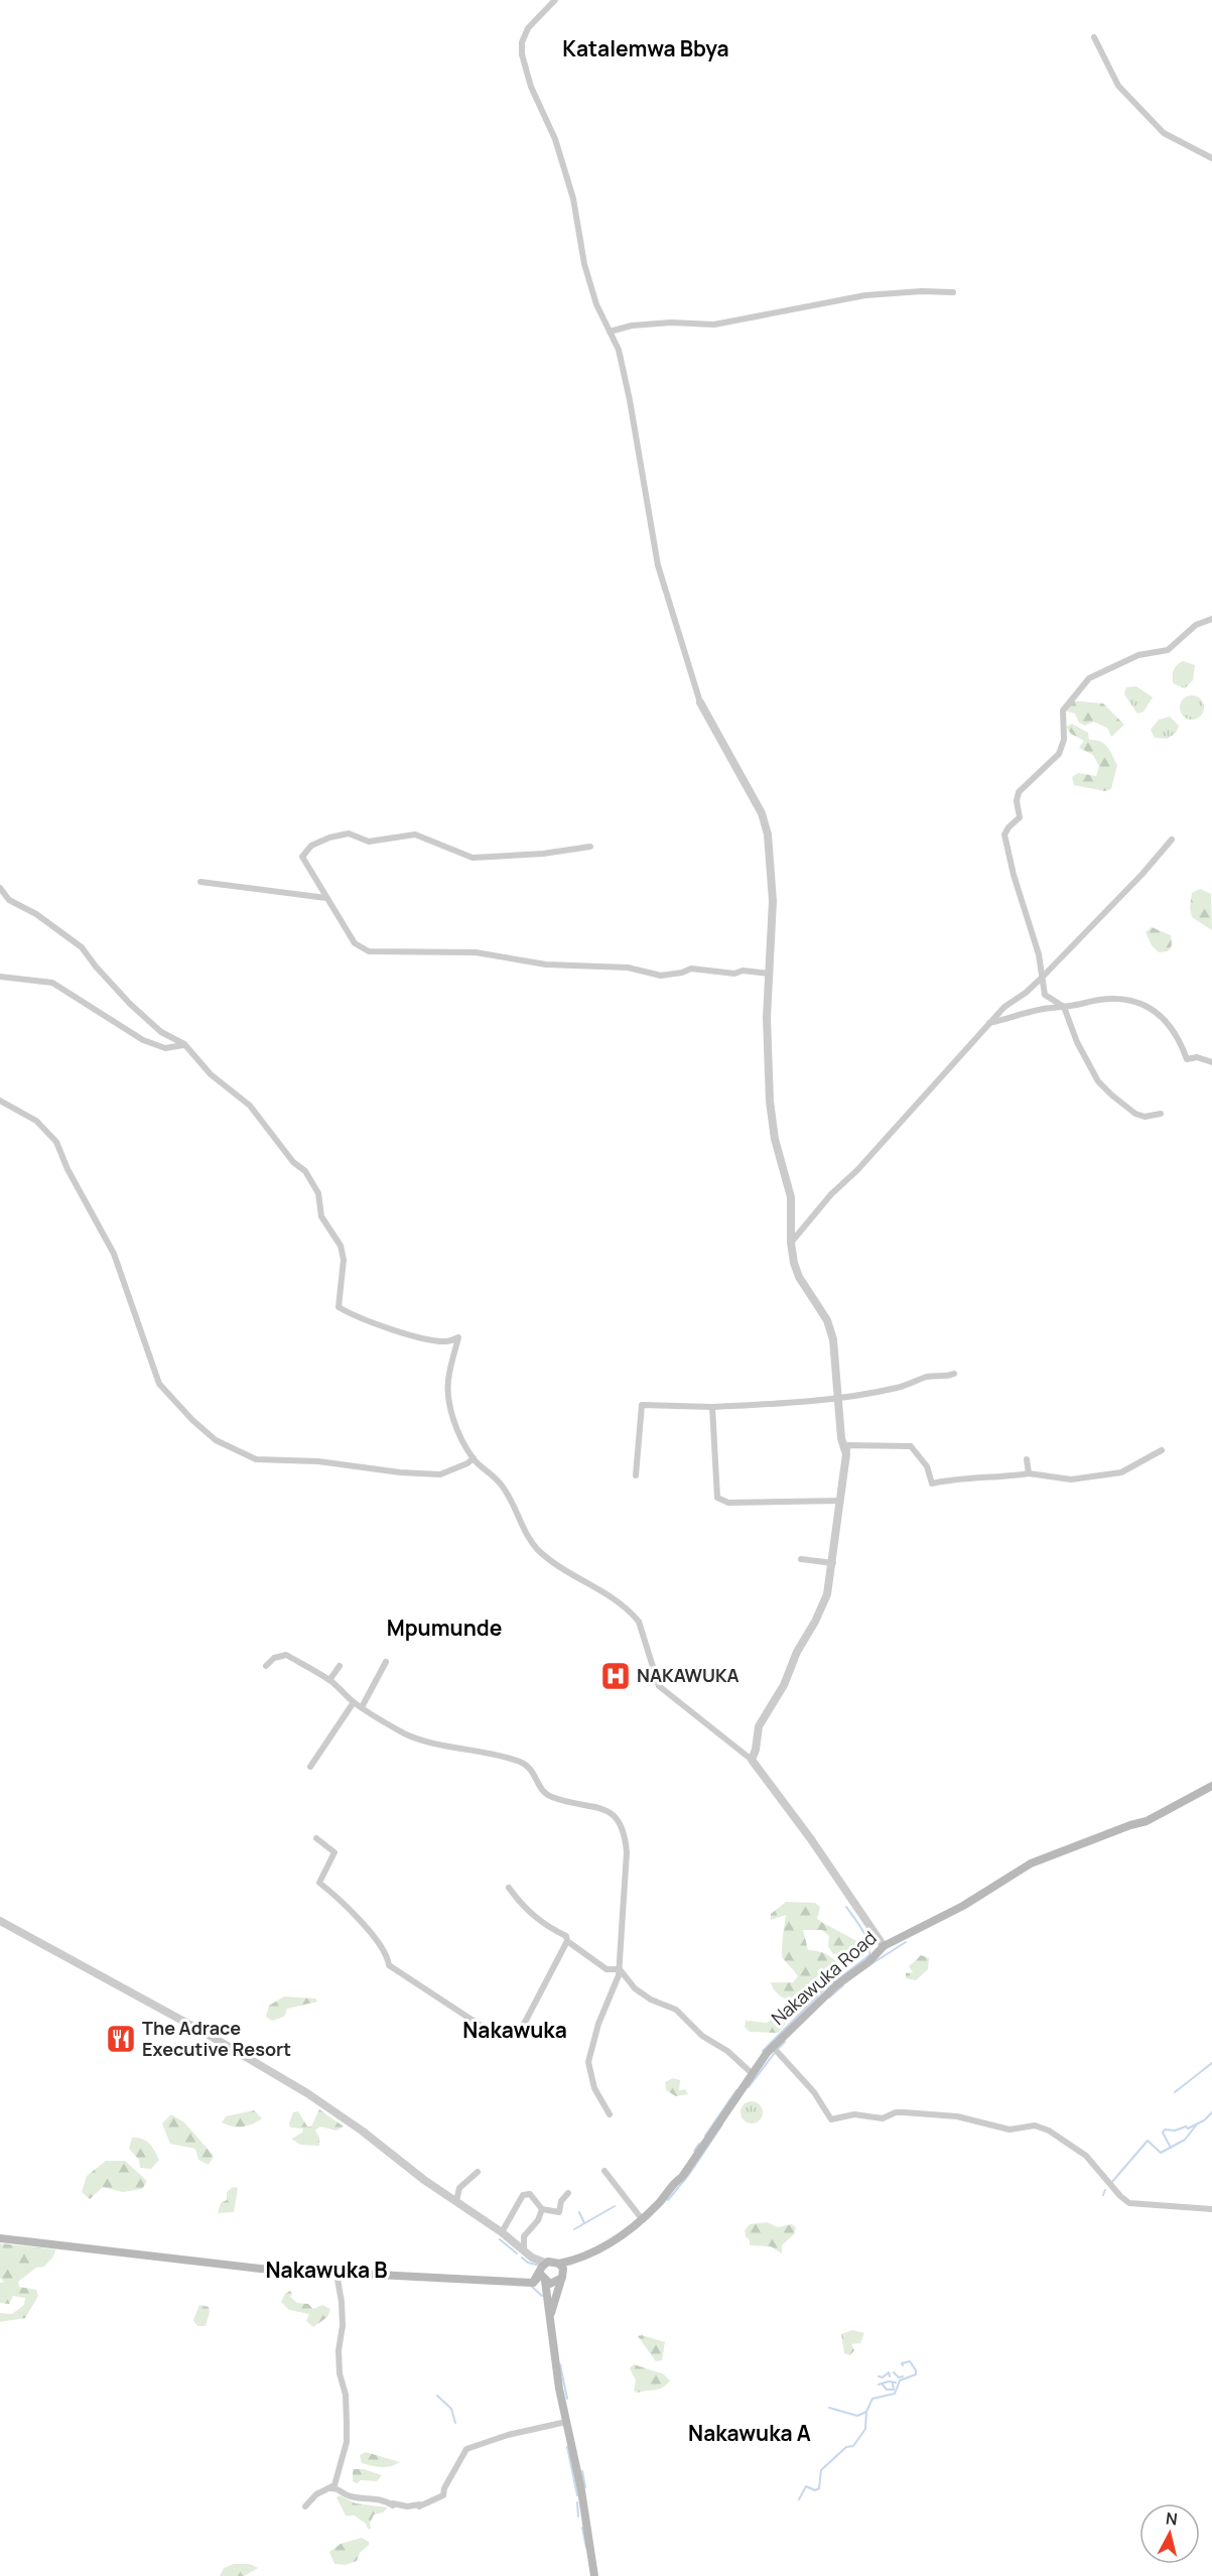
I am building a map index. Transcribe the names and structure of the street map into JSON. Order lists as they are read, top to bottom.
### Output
{
  "streets": {
    "main road": ["Nakawuka Road"]
  },
  "districts": [
    "Katalemwa Bbya",
    "Mpumunde",
    "Nakawuka",
    "Nakawuka B",
    "Nakawuka A"
  ],
  "places": {
    "hospital": ["NAKAWUKA"],
    "restaurant": ["The Adrace Executive Resort"]
  },
  "north": "top"
}
